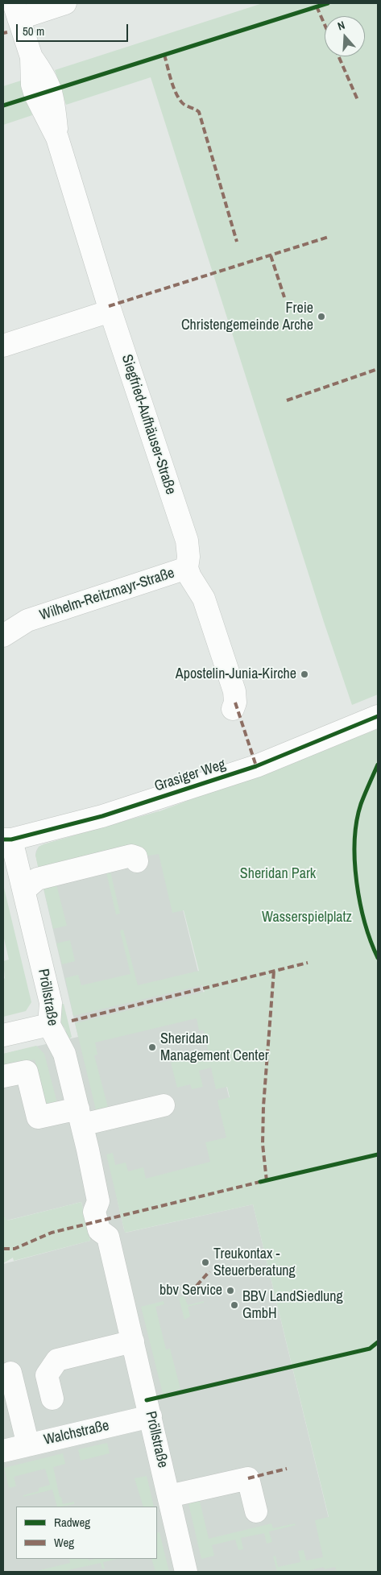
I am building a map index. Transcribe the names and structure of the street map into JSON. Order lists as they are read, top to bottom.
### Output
{
  "streets": {
    "street": [
      "Siegfried-Aufhäuser-Straße",
      "Wilhelm-Reitzmayr-Straße",
      "Grasiger Weg",
      "Pröllstraße",
      "Walchstraße"
    ]
  },
  "crossings": [
    ["Siegfried-Aufhäuser-Straße", "Wilhelm-Reitzmayr-Straße"],
    ["Grasiger Weg", "Pröllstraße"],
    ["Pröllstraße", "Walchstraße"]
  ],
  "parks": ["Sheridan Park", "Wasserspielplatz"],
  "places": [
    "Freie Christengemeinde Arche",
    "Apostelin-Junia-Kirche",
    "Sheridan Management Center",
    "Treukontax - Steuerberatung",
    "bbv Service",
    "BBV LandSiedlung GmbH"
  ],
  "legend": ["Radweg", "Weg"],
  "scale_bar": "50 m",
  "north": "top"
}
